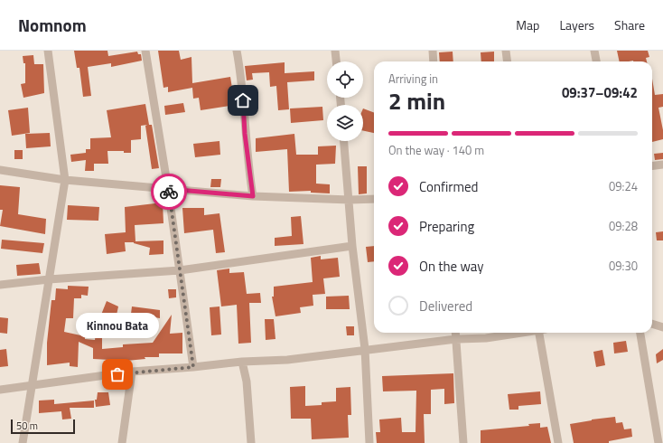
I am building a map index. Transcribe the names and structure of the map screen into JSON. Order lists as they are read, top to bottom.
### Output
{
  "places": ["Kinnou Bata"],
  "scale_bar": "50 m",
  "page": {
    "header": "Nomnom",
    "nav": ["Map", "Layers", "Share"],
    "heading": ["2 min", "Arriving in", "09:37–09:42"],
    "bar": "On the way · 140 m",
    "list": [
      ["Confirmed", "09:24"],
      ["Preparing", "09:28"],
      ["On the way", "09:30"],
      "Delivered"
    ],
    "bubble": "Kinnou Bata",
    "scale": "50 m"
  }
}
